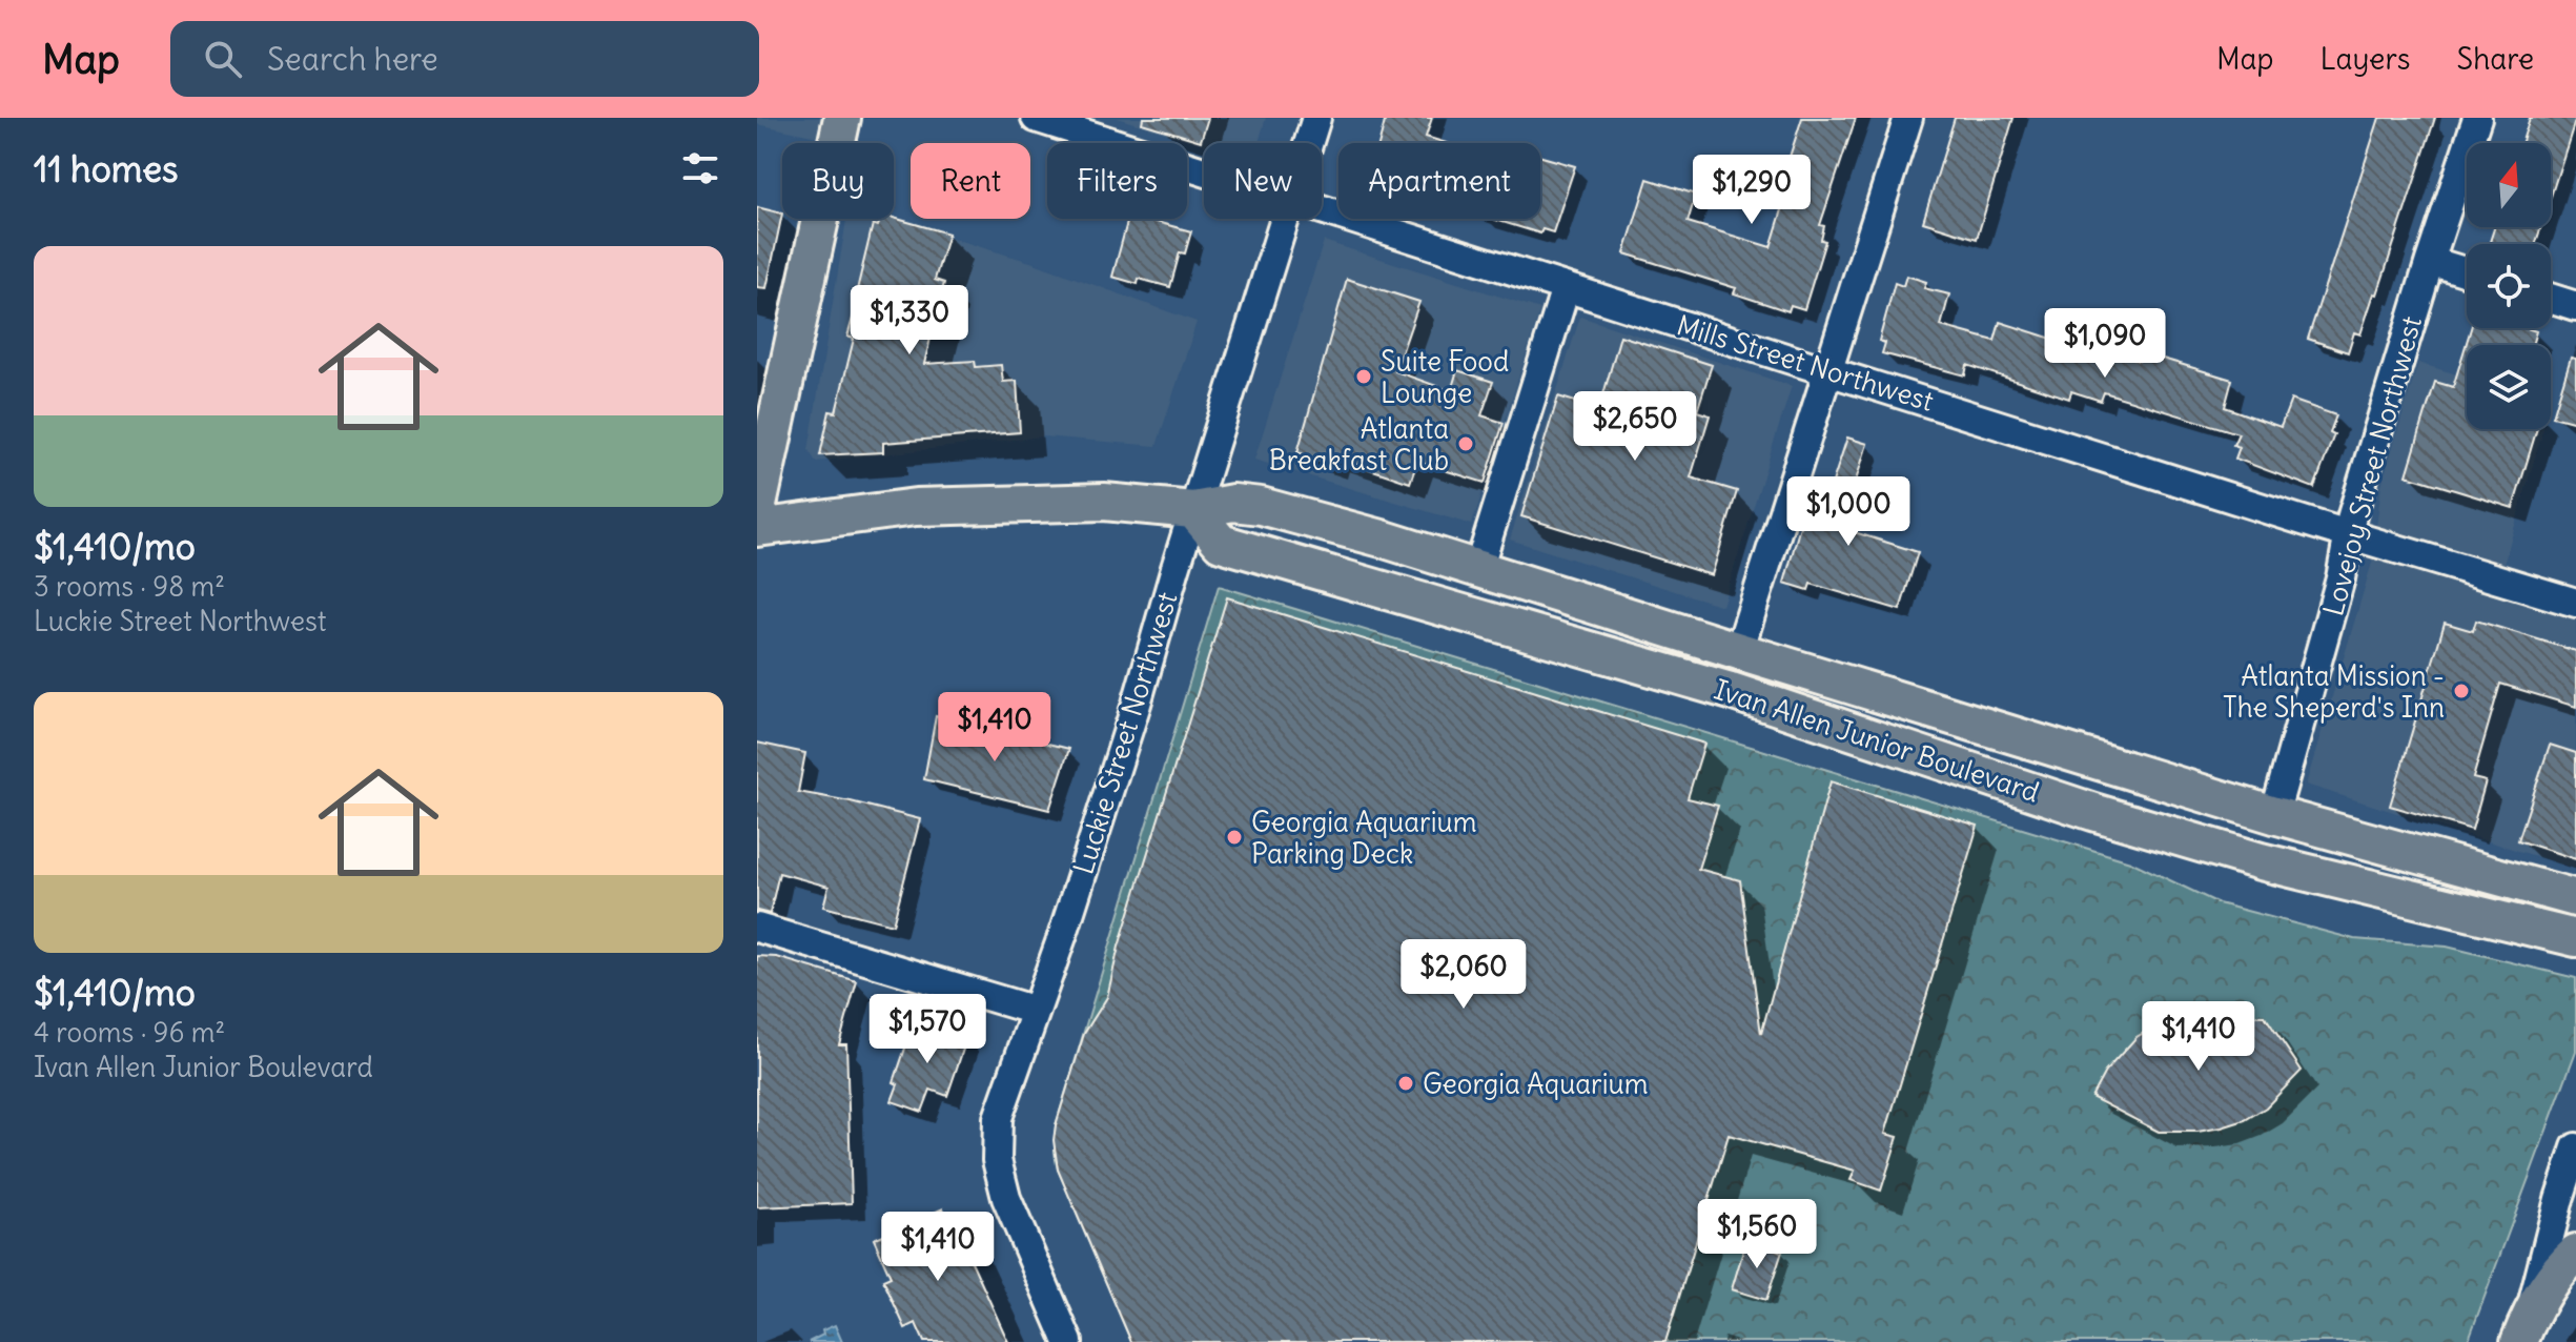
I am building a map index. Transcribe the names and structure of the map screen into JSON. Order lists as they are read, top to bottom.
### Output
{
  "streets": {
    "main road": ["Ivan Allen Junior Boulevard"],
    "street": ["Mills Street Northwest", "Lovejoy Street Northwest", "Luckie Street Northwest"]
  },
  "crossings": [
    ["Mills Street Northwest", "Lovejoy Street Northwest"],
    ["Lovejoy Street Northwest", "Ivan Allen Junior Boulevard"],
    ["Luckie Street Northwest", "Ivan Allen Junior Boulevard"]
  ],
  "places": [
    "Suite Food Lounge",
    "Atlanta Breakfast Club",
    "Atlanta Mission - The Sheperd's Inn",
    "Georgia Aquarium Parking Deck",
    "Georgia Aquarium"
  ],
  "north": "top",
  "page": {
    "header": "Map",
    "search": "Search here",
    "nav": ["Map", "Layers", "Share"],
    "heading": "11 homes",
    "chip": [
      "Buy",
      "Rent",
      "Filters",
      "New",
      "Apartment"
    ],
    "price": [
      "$1,290",
      "$1,330",
      "$1,090",
      "$2,650",
      "$1,000",
      "$1,410",
      "$2,060",
      "$1,570",
      "$1,410",
      "$1,560",
      "$1,410"
    ],
    "list": [
      {
        "name": "$1,410/mo",
        "note": "3 rooms · 98 m² · Luckie Street Northwest"
      },
      {
        "name": "$1,410/mo",
        "note": "4 rooms · 96 m² · Ivan Allen Junior Boulevard"
      }
    ]
  }
}
